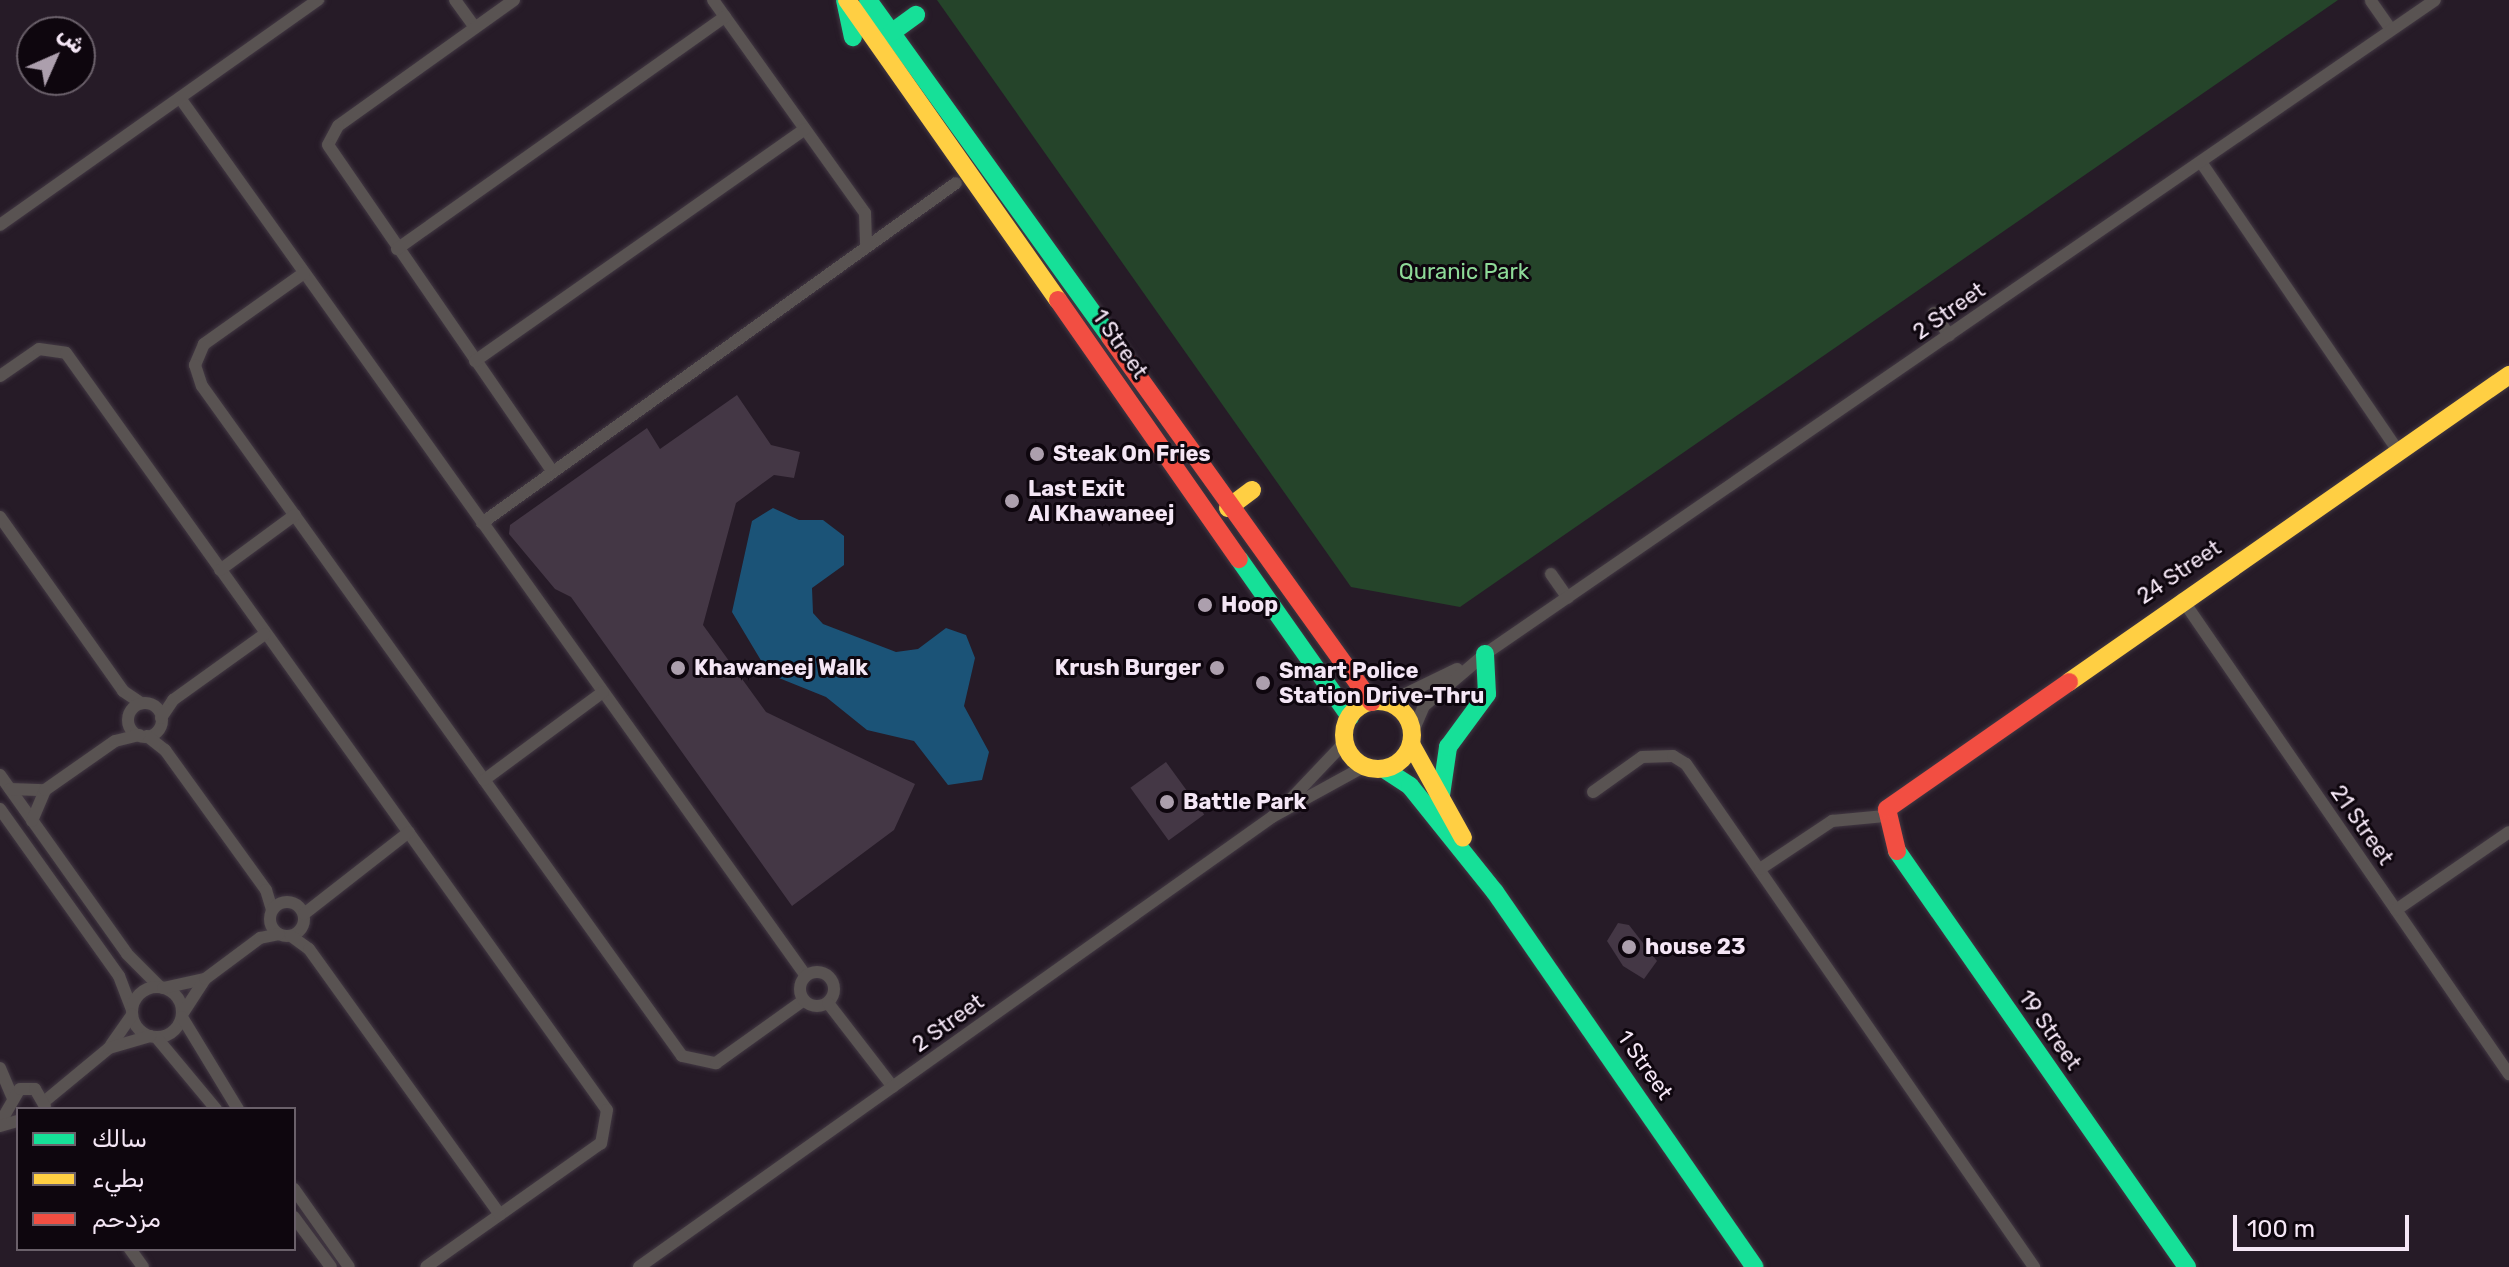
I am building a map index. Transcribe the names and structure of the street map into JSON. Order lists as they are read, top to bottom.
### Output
{
  "streets": {
    "street": [
      "2 Street",
      "1 Street",
      "24 Street",
      "21 Street",
      "19 Street"
    ]
  },
  "crossings": [
    ["2 Street", "1 Street"],
    ["24 Street", "21 Street"],
    ["24 Street", "19 Street"]
  ],
  "parks": ["Quranic Park"],
  "places": [
    "Steak On Fries",
    "Last Exit Al Khawaneej",
    "Hoop",
    "Khawaneej Walk",
    "Krush Burger",
    "Smart Police Station Drive-Thru",
    "Battle Park",
    "house 23"
  ],
  "legend": ["سالك", "بطيء", "مزدحم"],
  "scale_bar": "100 m",
  "north": "top right"
}
